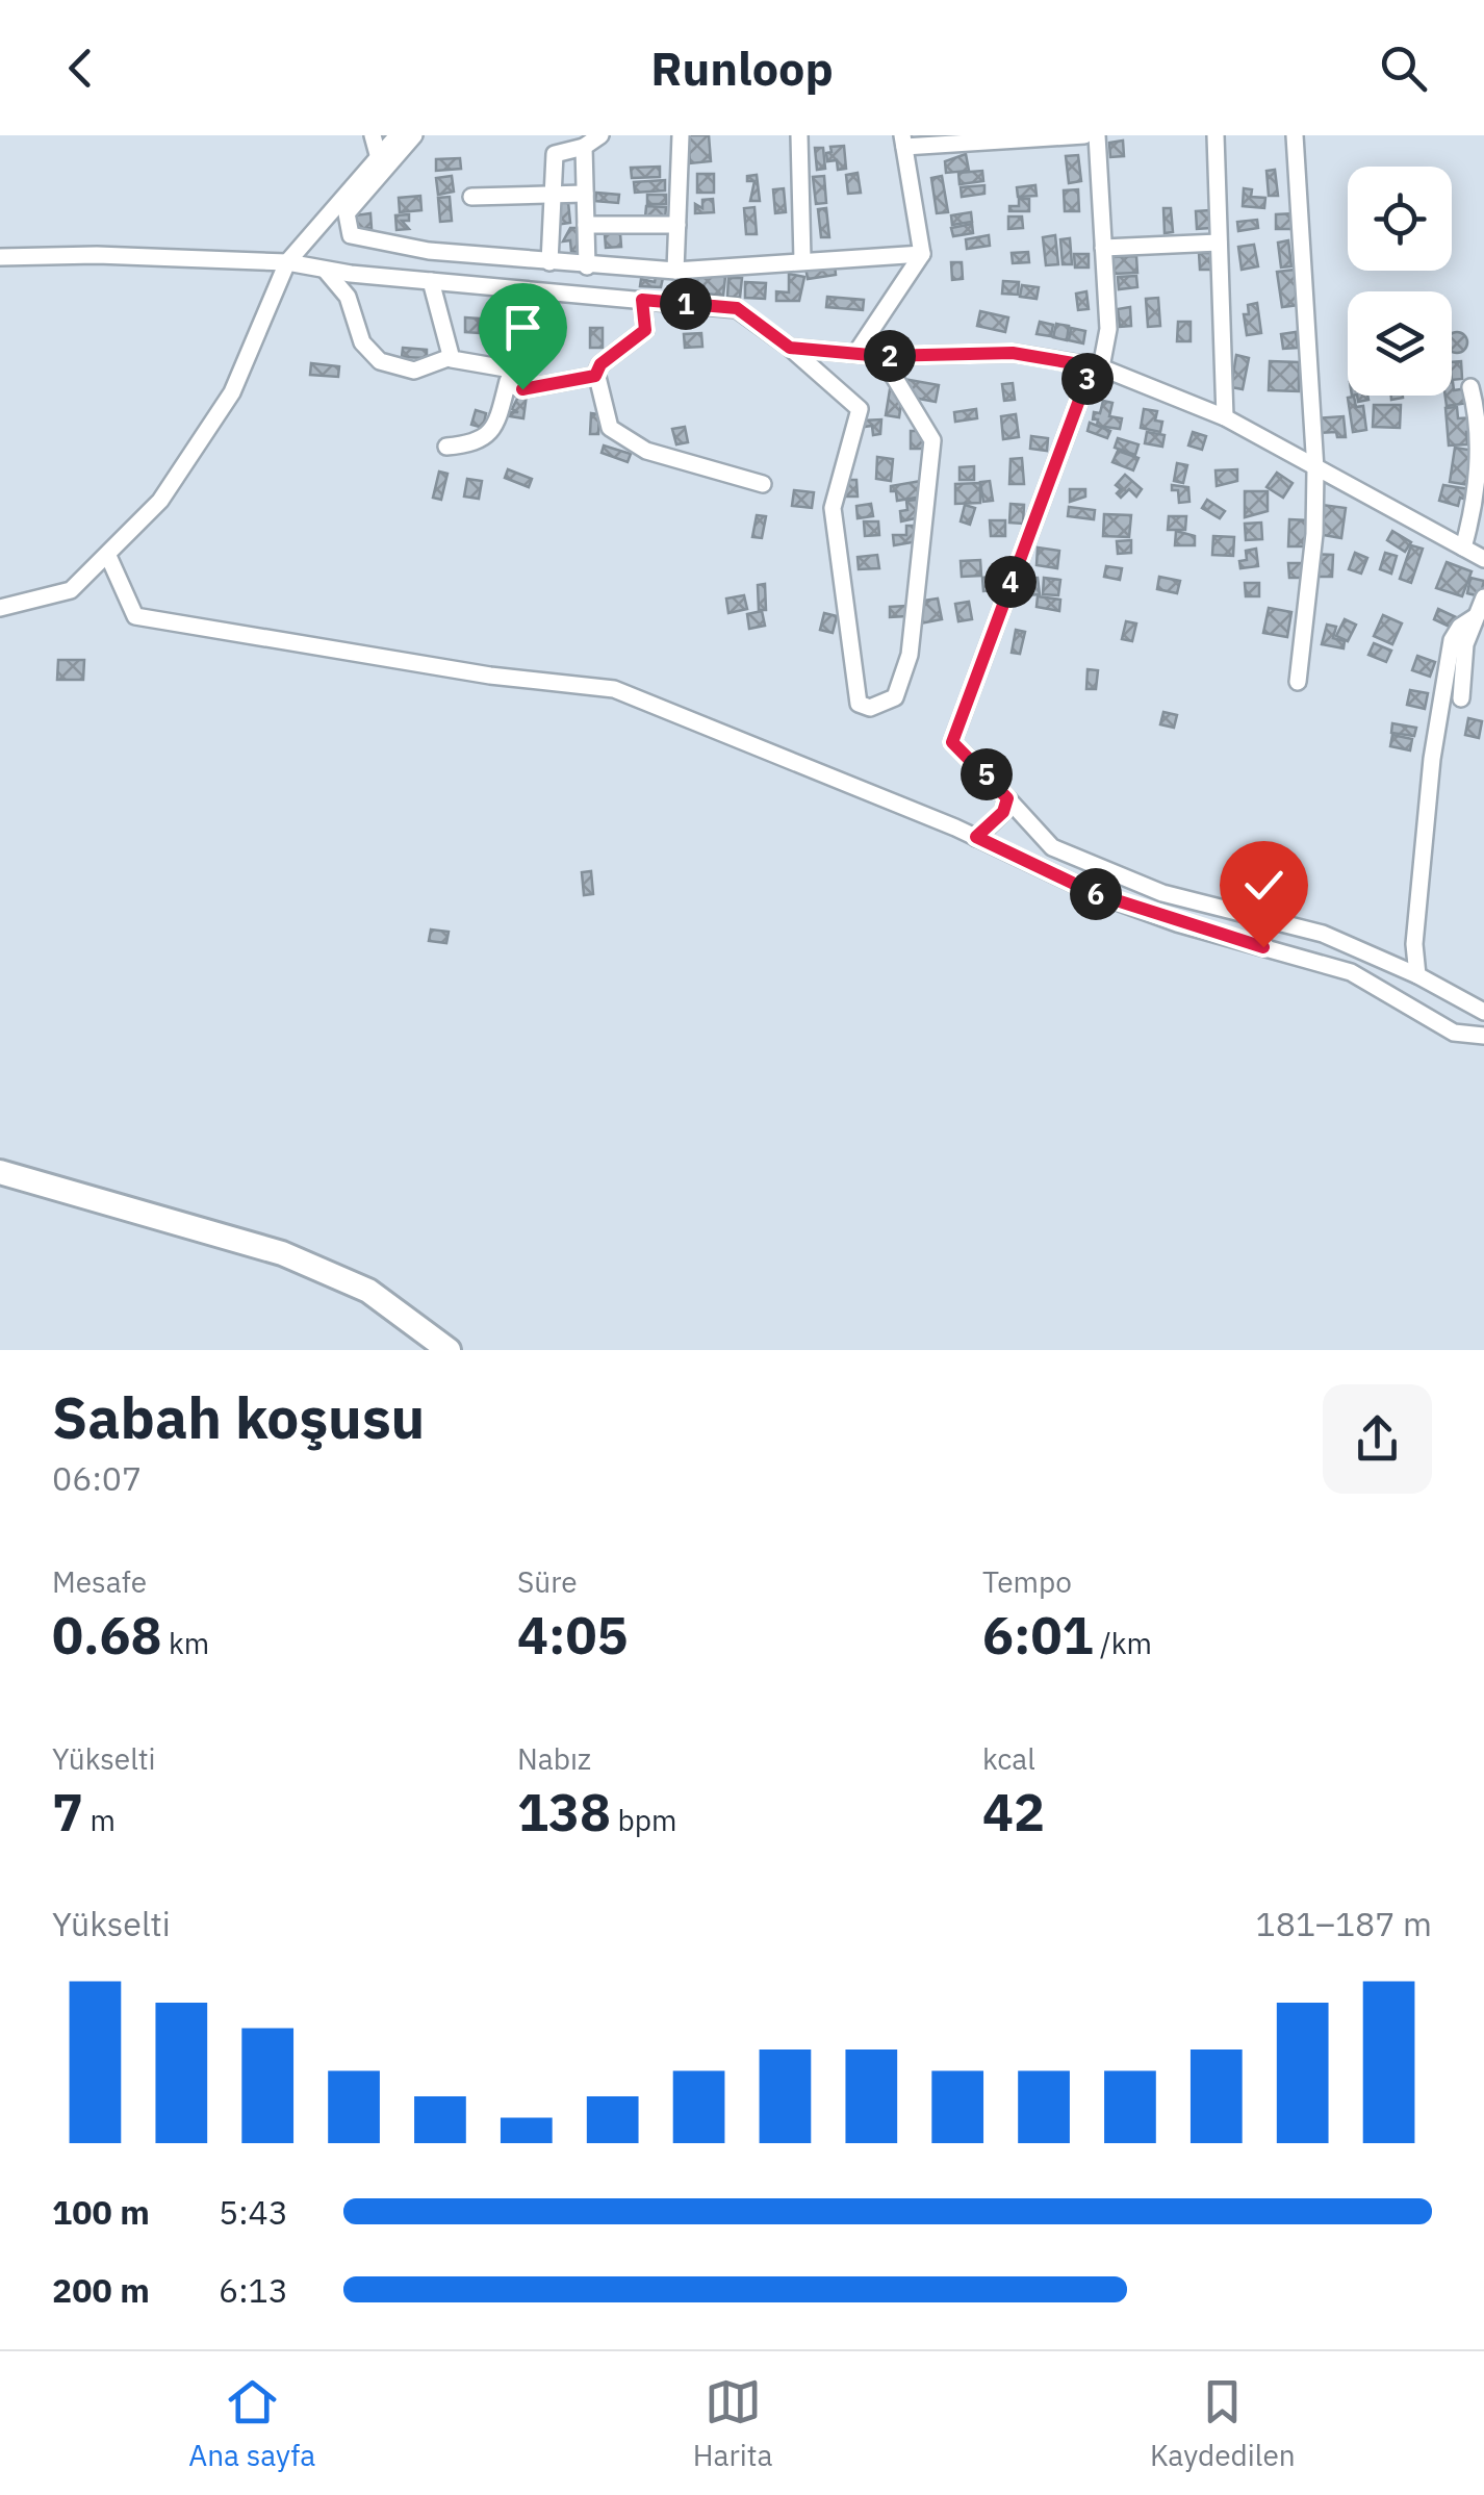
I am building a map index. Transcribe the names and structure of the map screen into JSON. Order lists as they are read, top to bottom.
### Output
{
  "page": {
    "header": "Runloop",
    "pins": [
      "1",
      "2",
      "3",
      "4",
      "5",
      "6"
    ],
    "heading": ["Sabah koşusu", "06:07"],
    "stats": [
      ["Mesafe", "0.68 km"],
      ["Süre", "4:05"],
      ["Tempo", "6:01 /km"],
      ["Yükselti", "7 m"],
      ["Nabız", "138 bpm"],
      ["kcal", "42"]
    ],
    "chart": ["Yükselti", "181–187 m"],
    "list": [
      {
        "name": "100 m",
        "note": "5:43"
      },
      {
        "name": "200 m",
        "note": "6:13"
      }
    ],
    "tabs": ["Ana sayfa", "Harita", "Kaydedilen"]
  }
}
